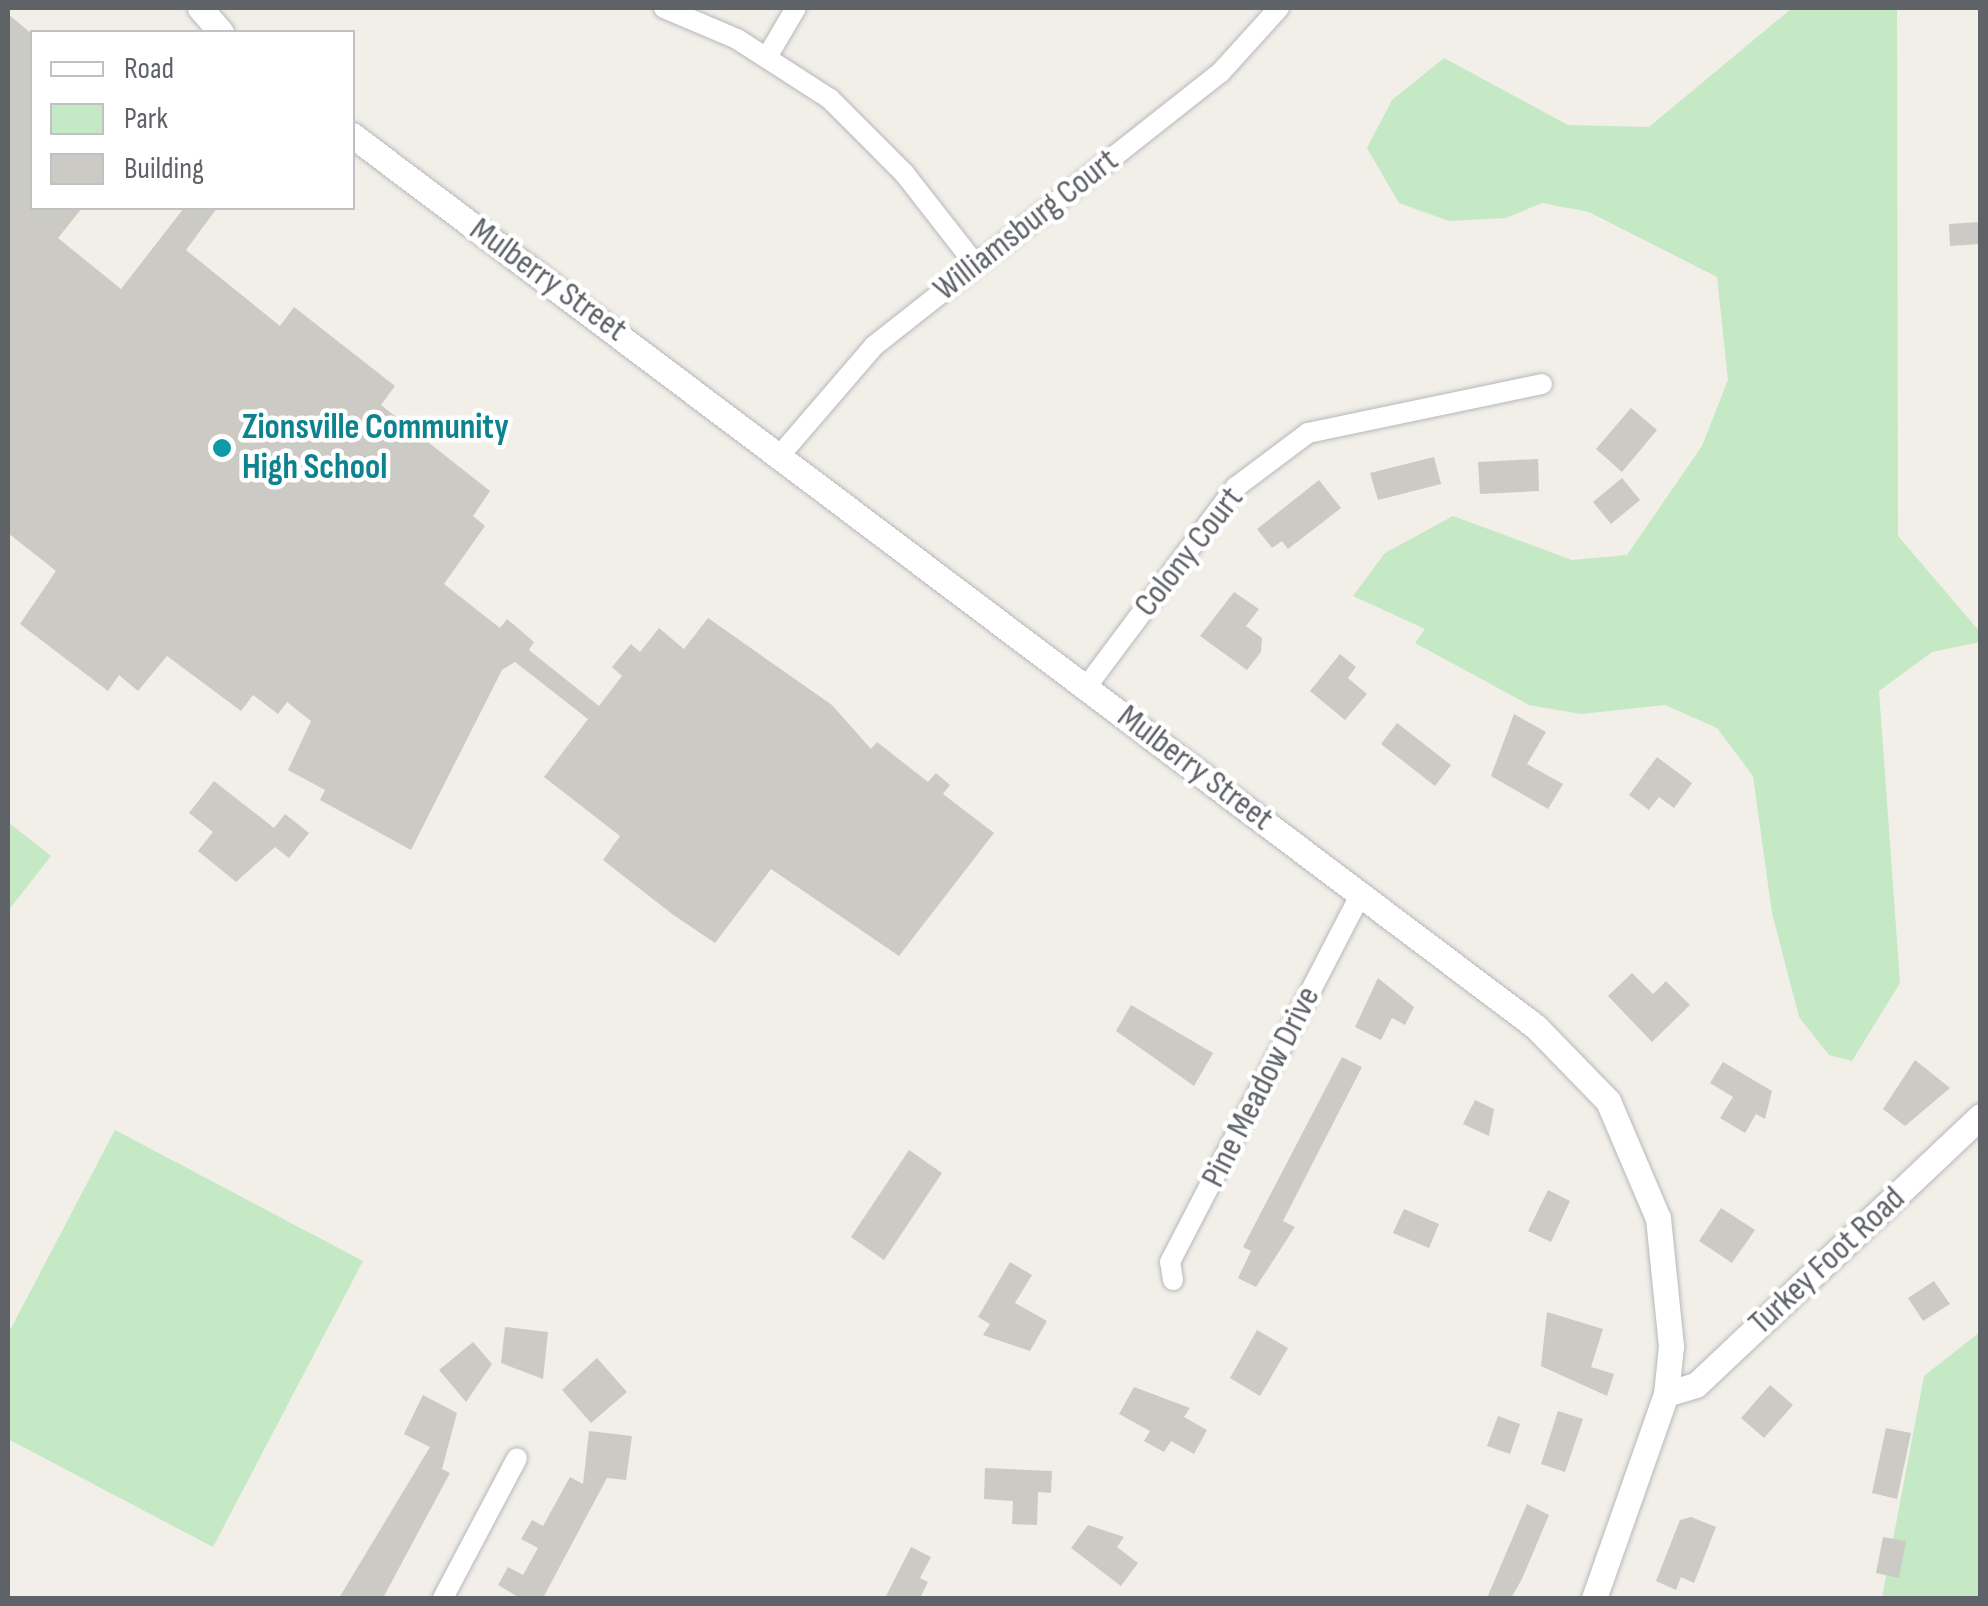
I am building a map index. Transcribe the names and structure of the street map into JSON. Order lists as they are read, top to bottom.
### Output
{
  "streets": {
    "street": [
      "Williamsburg Court",
      "Mulberry Street",
      "Colony Court",
      "Pine Meadow Drive",
      "Turkey Foot Road"
    ]
  },
  "crossings": [
    ["Williamsburg Court", "Mulberry Street"],
    ["Mulberry Street", "Colony Court"],
    ["Mulberry Street", "Pine Meadow Drive"],
    ["Mulberry Street", "Turkey Foot Road"]
  ],
  "places": ["Zionsville Community High School"],
  "legend": ["Road", "Park", "Building"]
}
